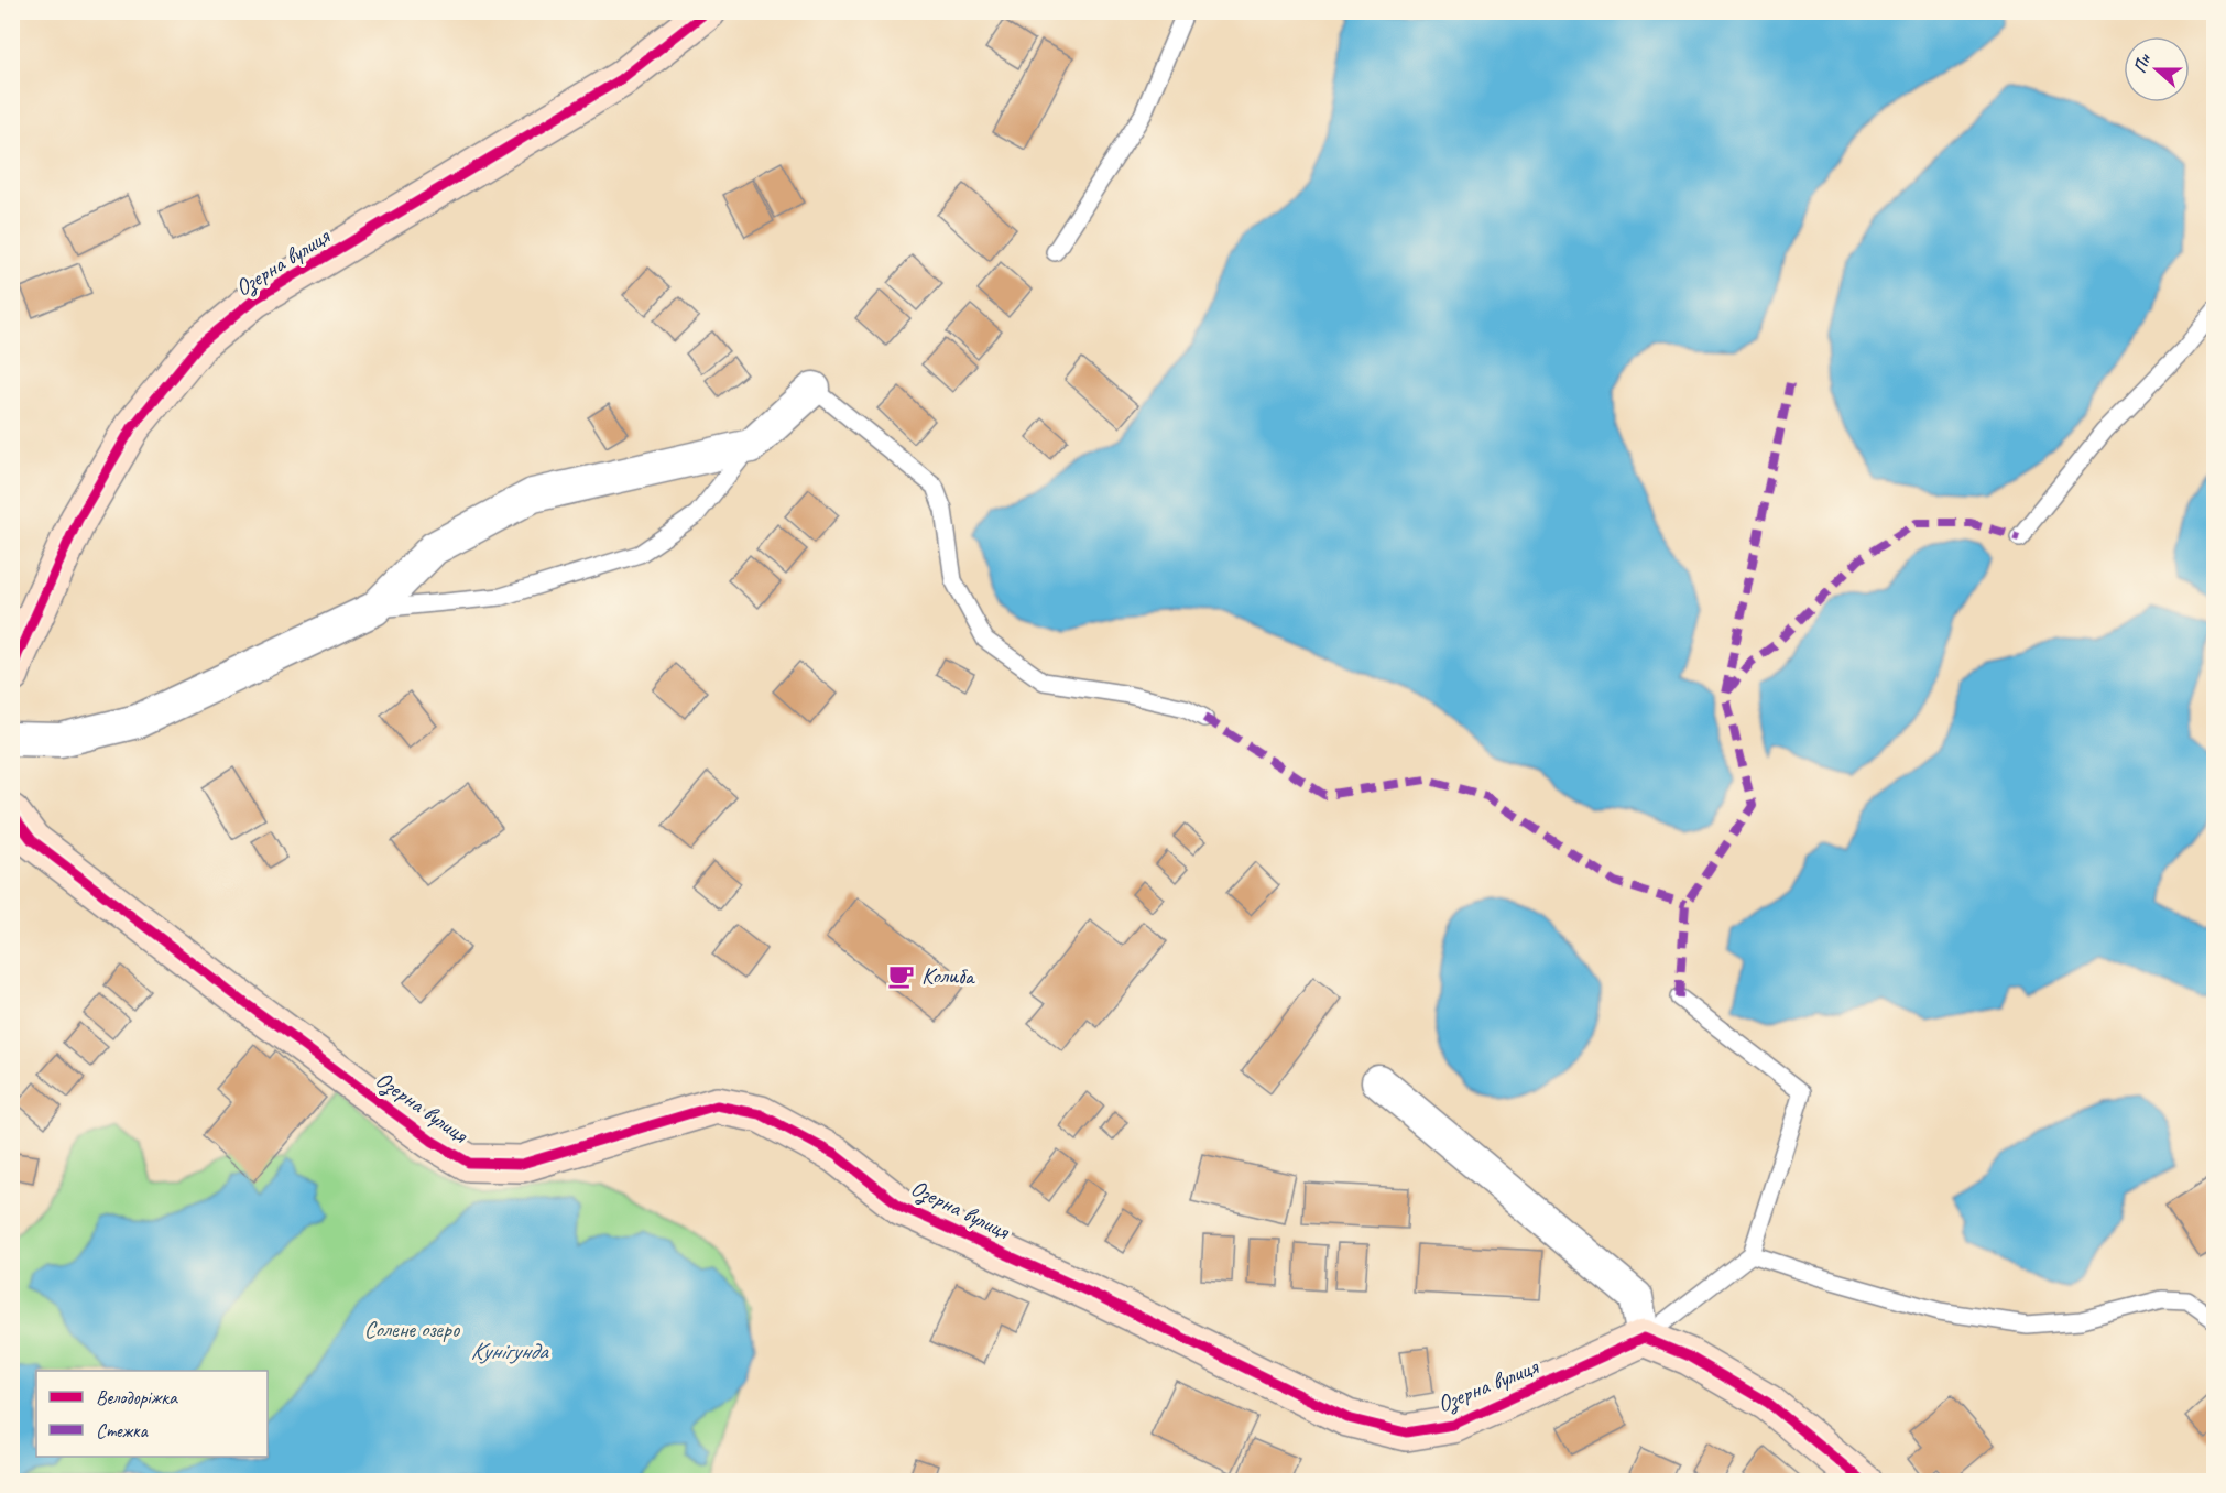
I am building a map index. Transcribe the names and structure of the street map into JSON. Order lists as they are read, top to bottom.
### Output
{
  "streets": {
    "street": ["Озерна вулиця"]
  },
  "water": ["Кунігунда"],
  "parks": ["Солене озеро"],
  "places": {
    "cafe": ["Колиба"]
  },
  "legend": ["Велодоріжка", "Стежка"],
  "north": "left"
}
